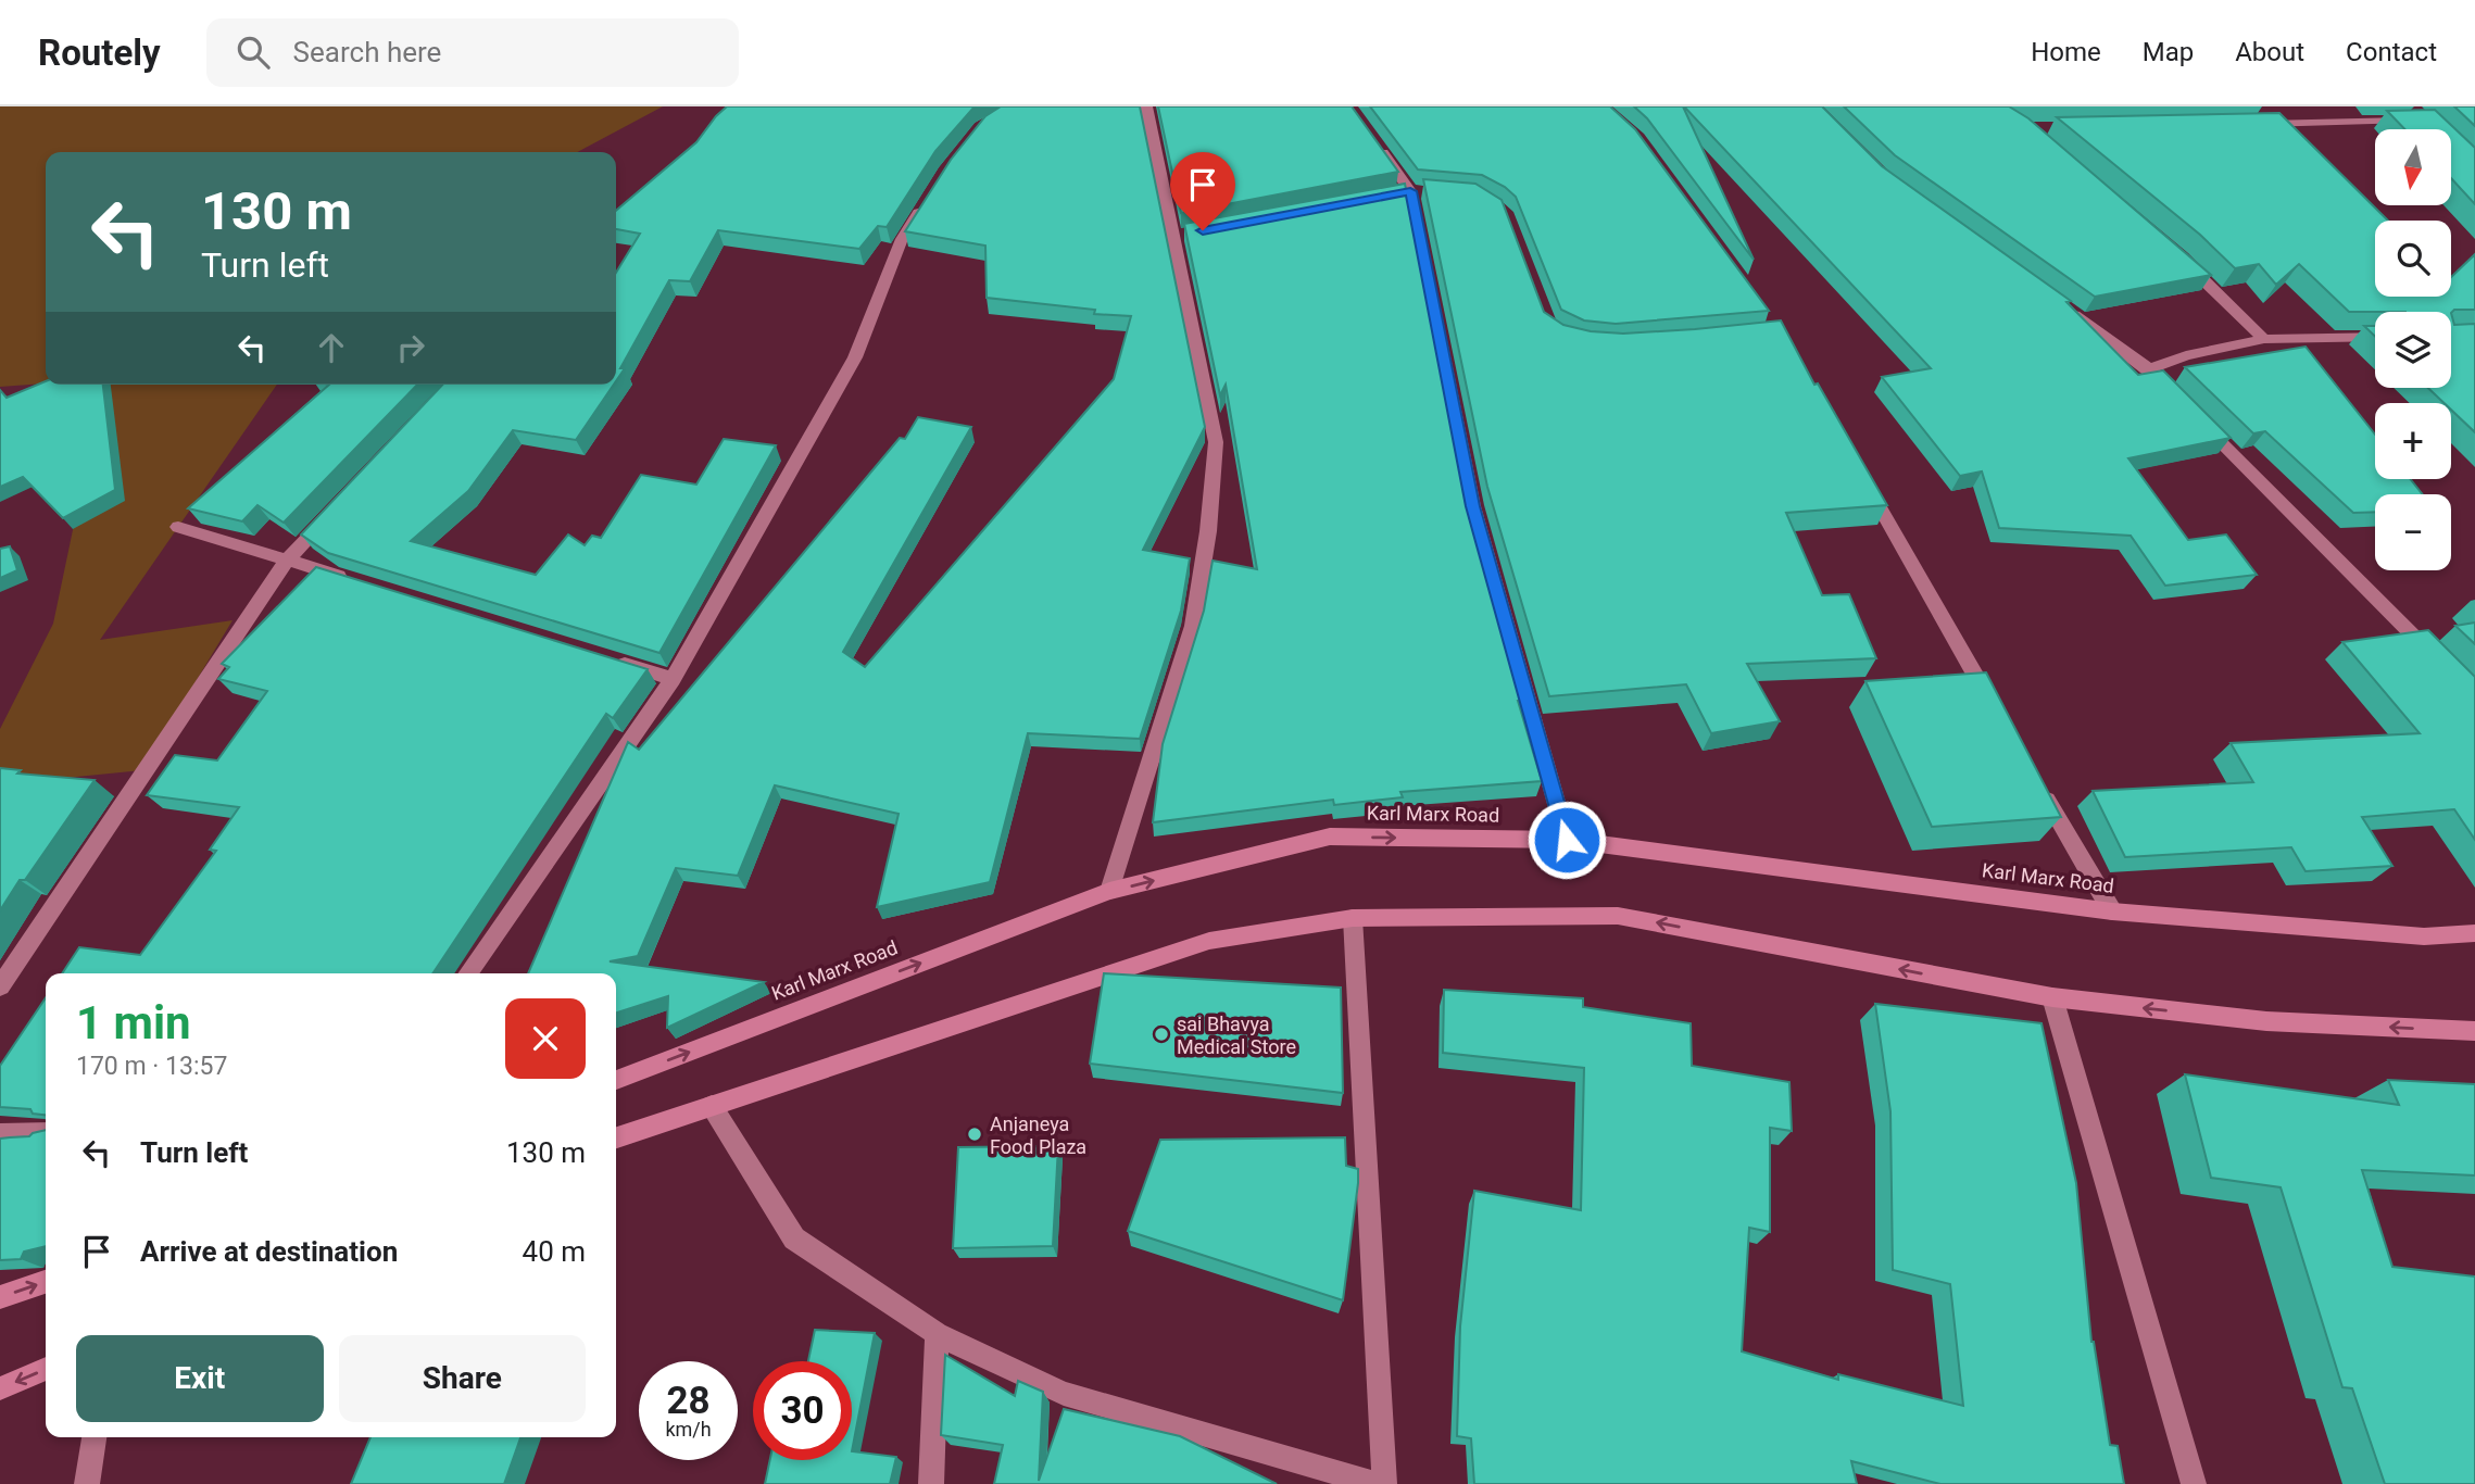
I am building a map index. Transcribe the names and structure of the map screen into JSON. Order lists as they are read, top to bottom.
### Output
{
  "streets": {
    "main road": ["Karl Marx Road"]
  },
  "places": ["sai Bhavya Medical Store", "Anjaneya Food Plaza"],
  "north": "bottom",
  "page": {
    "header": "Routely",
    "search": "Search here",
    "nav": [
      "Home",
      "Map",
      "About",
      "Contact"
    ],
    "map_buttons": ["+", "−"],
    "turn": ["130 m", "Turn left"],
    "heading": ["1 min", "170 m · 13:57"],
    "list": [
      {
        "name": "Turn left",
        "value": "130 m"
      },
      {
        "name": "Arrive at destination",
        "value": "40 m"
      }
    ],
    "buttons": ["Exit", "Share"],
    "speed": "28 km/h",
    "limit": "30"
  }
}
